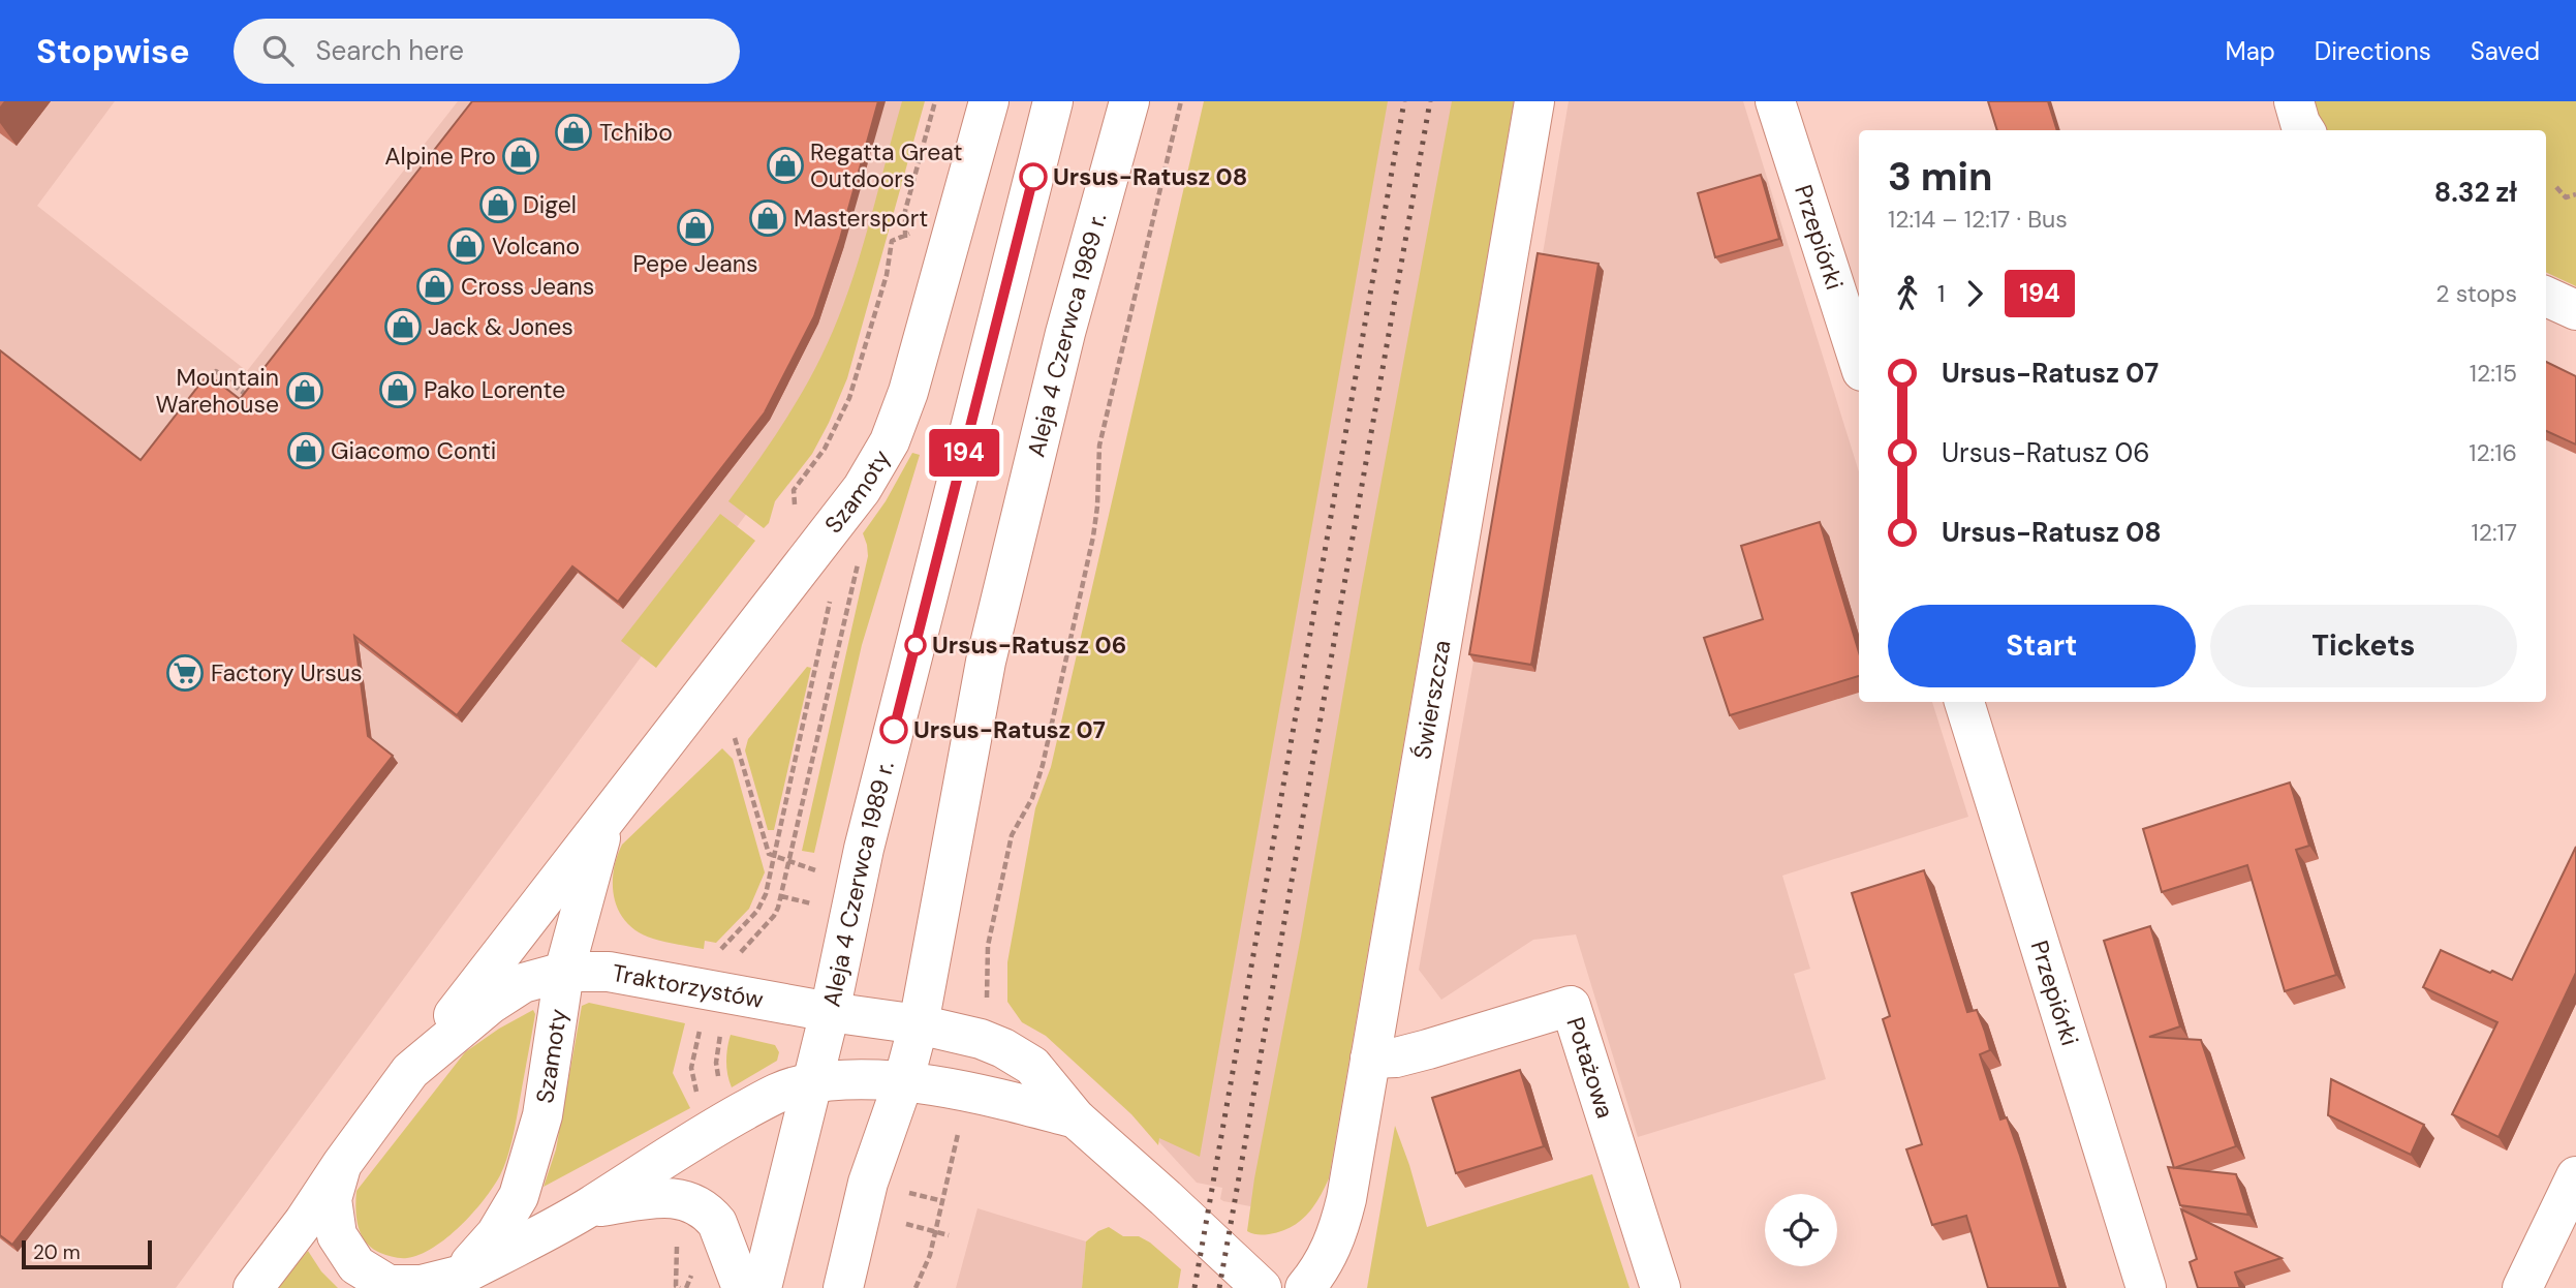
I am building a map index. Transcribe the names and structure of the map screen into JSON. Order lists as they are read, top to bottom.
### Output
{
  "streets": {
    "street": [
      "Przepiórki",
      "Aleja 4 Czerwca 1989 r.",
      "Szamoty",
      "Świerszcza",
      "Traktorzystów",
      "Potażowa"
    ]
  },
  "crossings": [
    ["Aleja 4 Czerwca 1989 r.", "Traktorzystów"],
    ["Szamoty", "Traktorzystów"],
    ["Świerszcza", "Potażowa"]
  ],
  "places": {
    "shop": [
      "Tchibo",
      "Alpine Pro",
      "Regatta Great Outdoors",
      "Digel",
      "Mastersport",
      "Pepe Jeans",
      "Volcano",
      "Cross Jeans",
      "Jack & Jones",
      "Pako Lorente",
      "Mountain Warehouse",
      "Giacomo Conti"
    ],
    "other": ["Ursus-Ratusz 08", "Ursus-Ratusz 06", "Ursus-Ratusz 07"],
    "supermarket": ["Factory Ursus"]
  },
  "lines": ["bus line 194"],
  "scale_bar": "20 m",
  "page": {
    "header": "Stopwise",
    "search": "Search here",
    "nav": ["Map", "Directions", "Saved"],
    "on_map": "194",
    "heading": ["3 min", "12:14 – 12:17 · Bus", "8.32 zł"],
    "legs": ["1", "194", "2 stops"],
    "list": [
      {
        "name": "Ursus-Ratusz 07",
        "value": "12:15"
      },
      {
        "name": "Ursus-Ratusz 06",
        "value": "12:16"
      },
      {
        "name": "Ursus-Ratusz 08",
        "value": "12:17"
      }
    ],
    "buttons": ["Start", "Tickets"],
    "scale": "20 m"
  }
}
